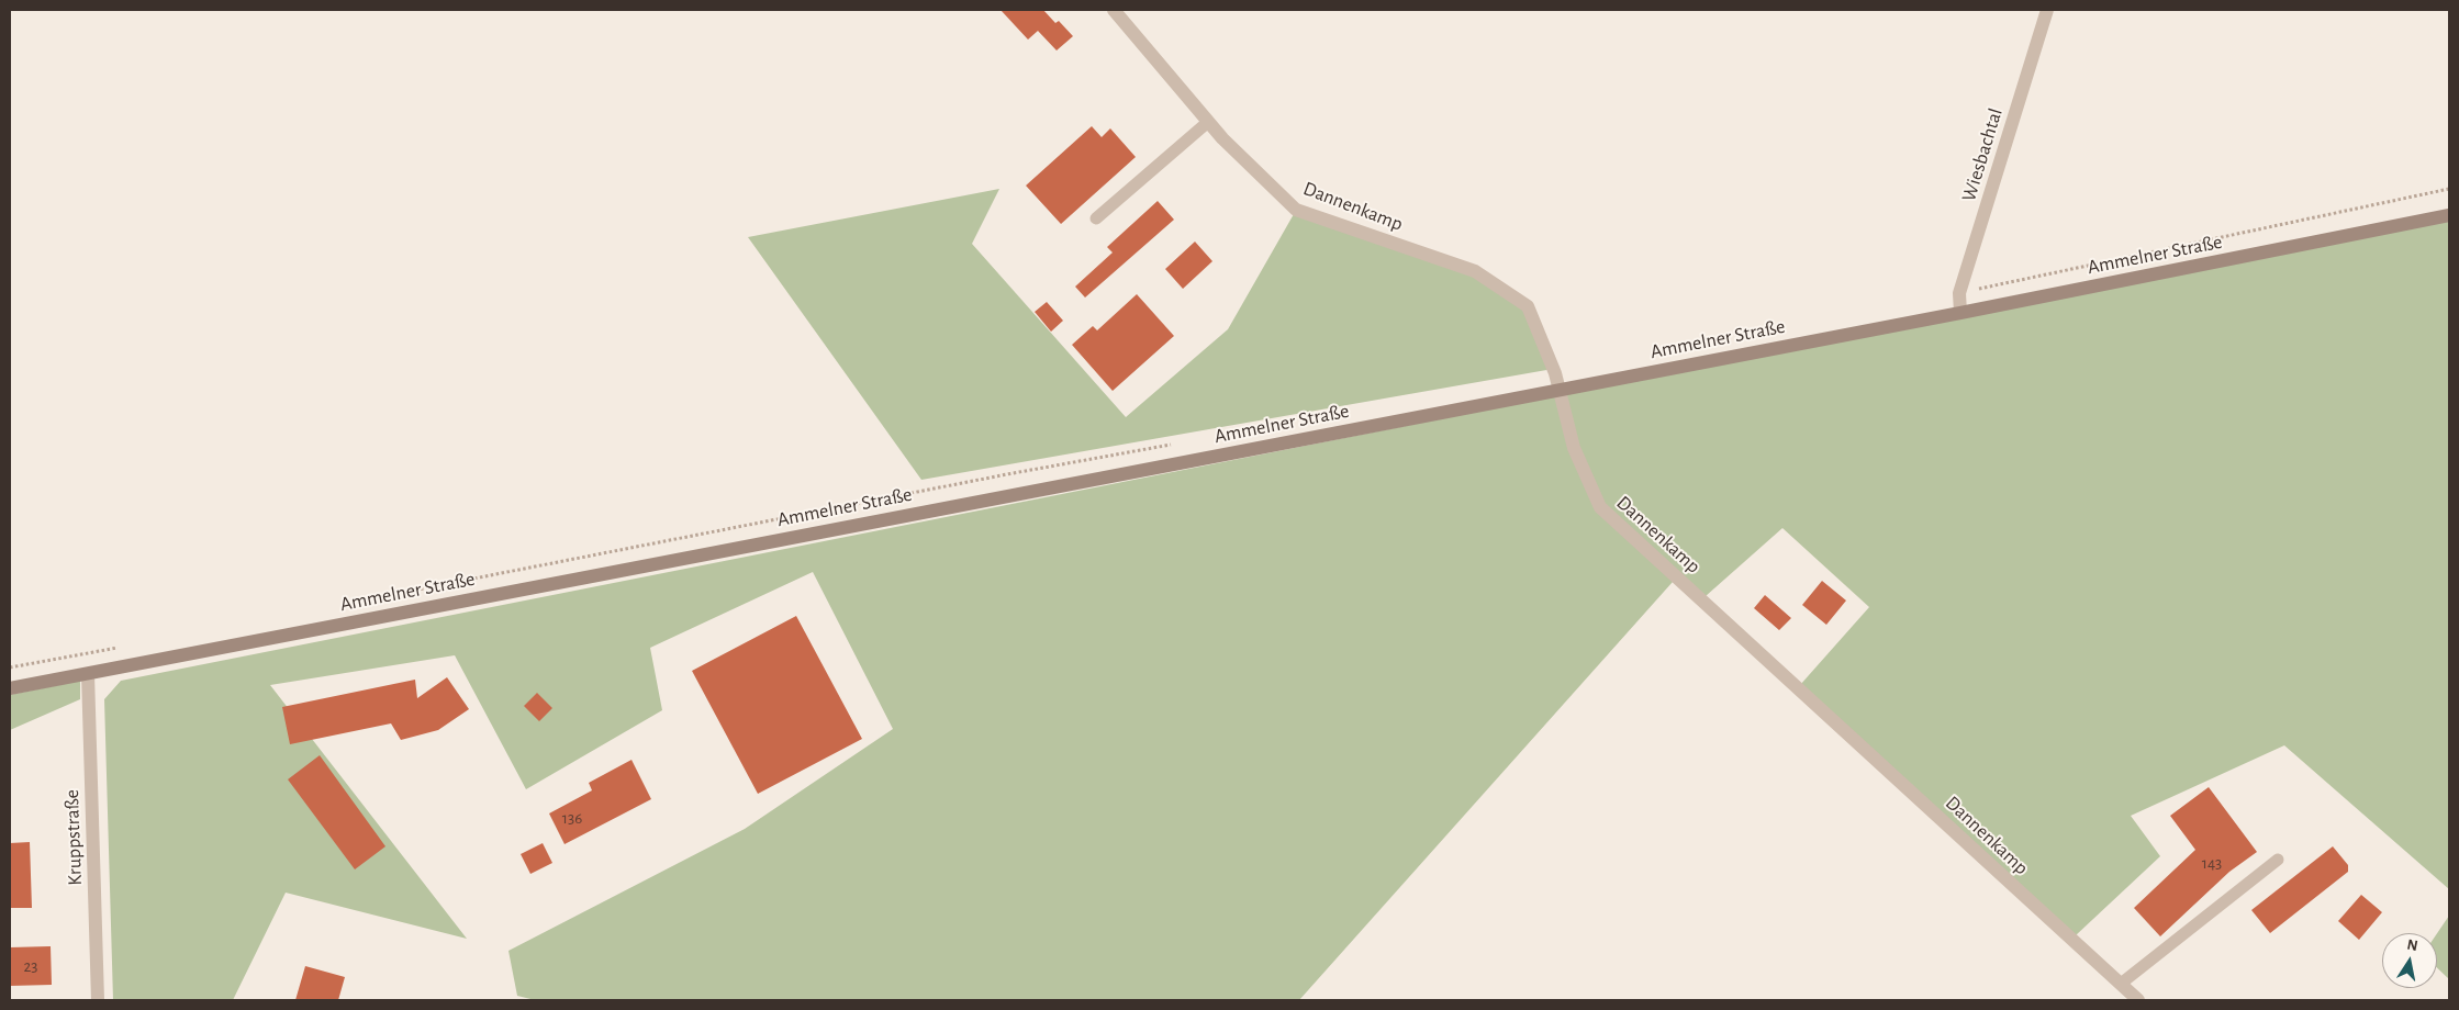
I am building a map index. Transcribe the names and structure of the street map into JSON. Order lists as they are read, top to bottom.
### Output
{
  "streets": {
    "street": [
      "Wiesbachtal",
      "Dannenkamp",
      "Ammelner Straße",
      "Kruppstraße"
    ]
  },
  "crossings": [
    ["Wiesbachtal", "Ammelner Straße"],
    ["Dannenkamp", "Ammelner Straße"],
    ["Ammelner Straße", "Kruppstraße"]
  ],
  "house_numbers": ["136", "143", "23"],
  "north": "top"
}
